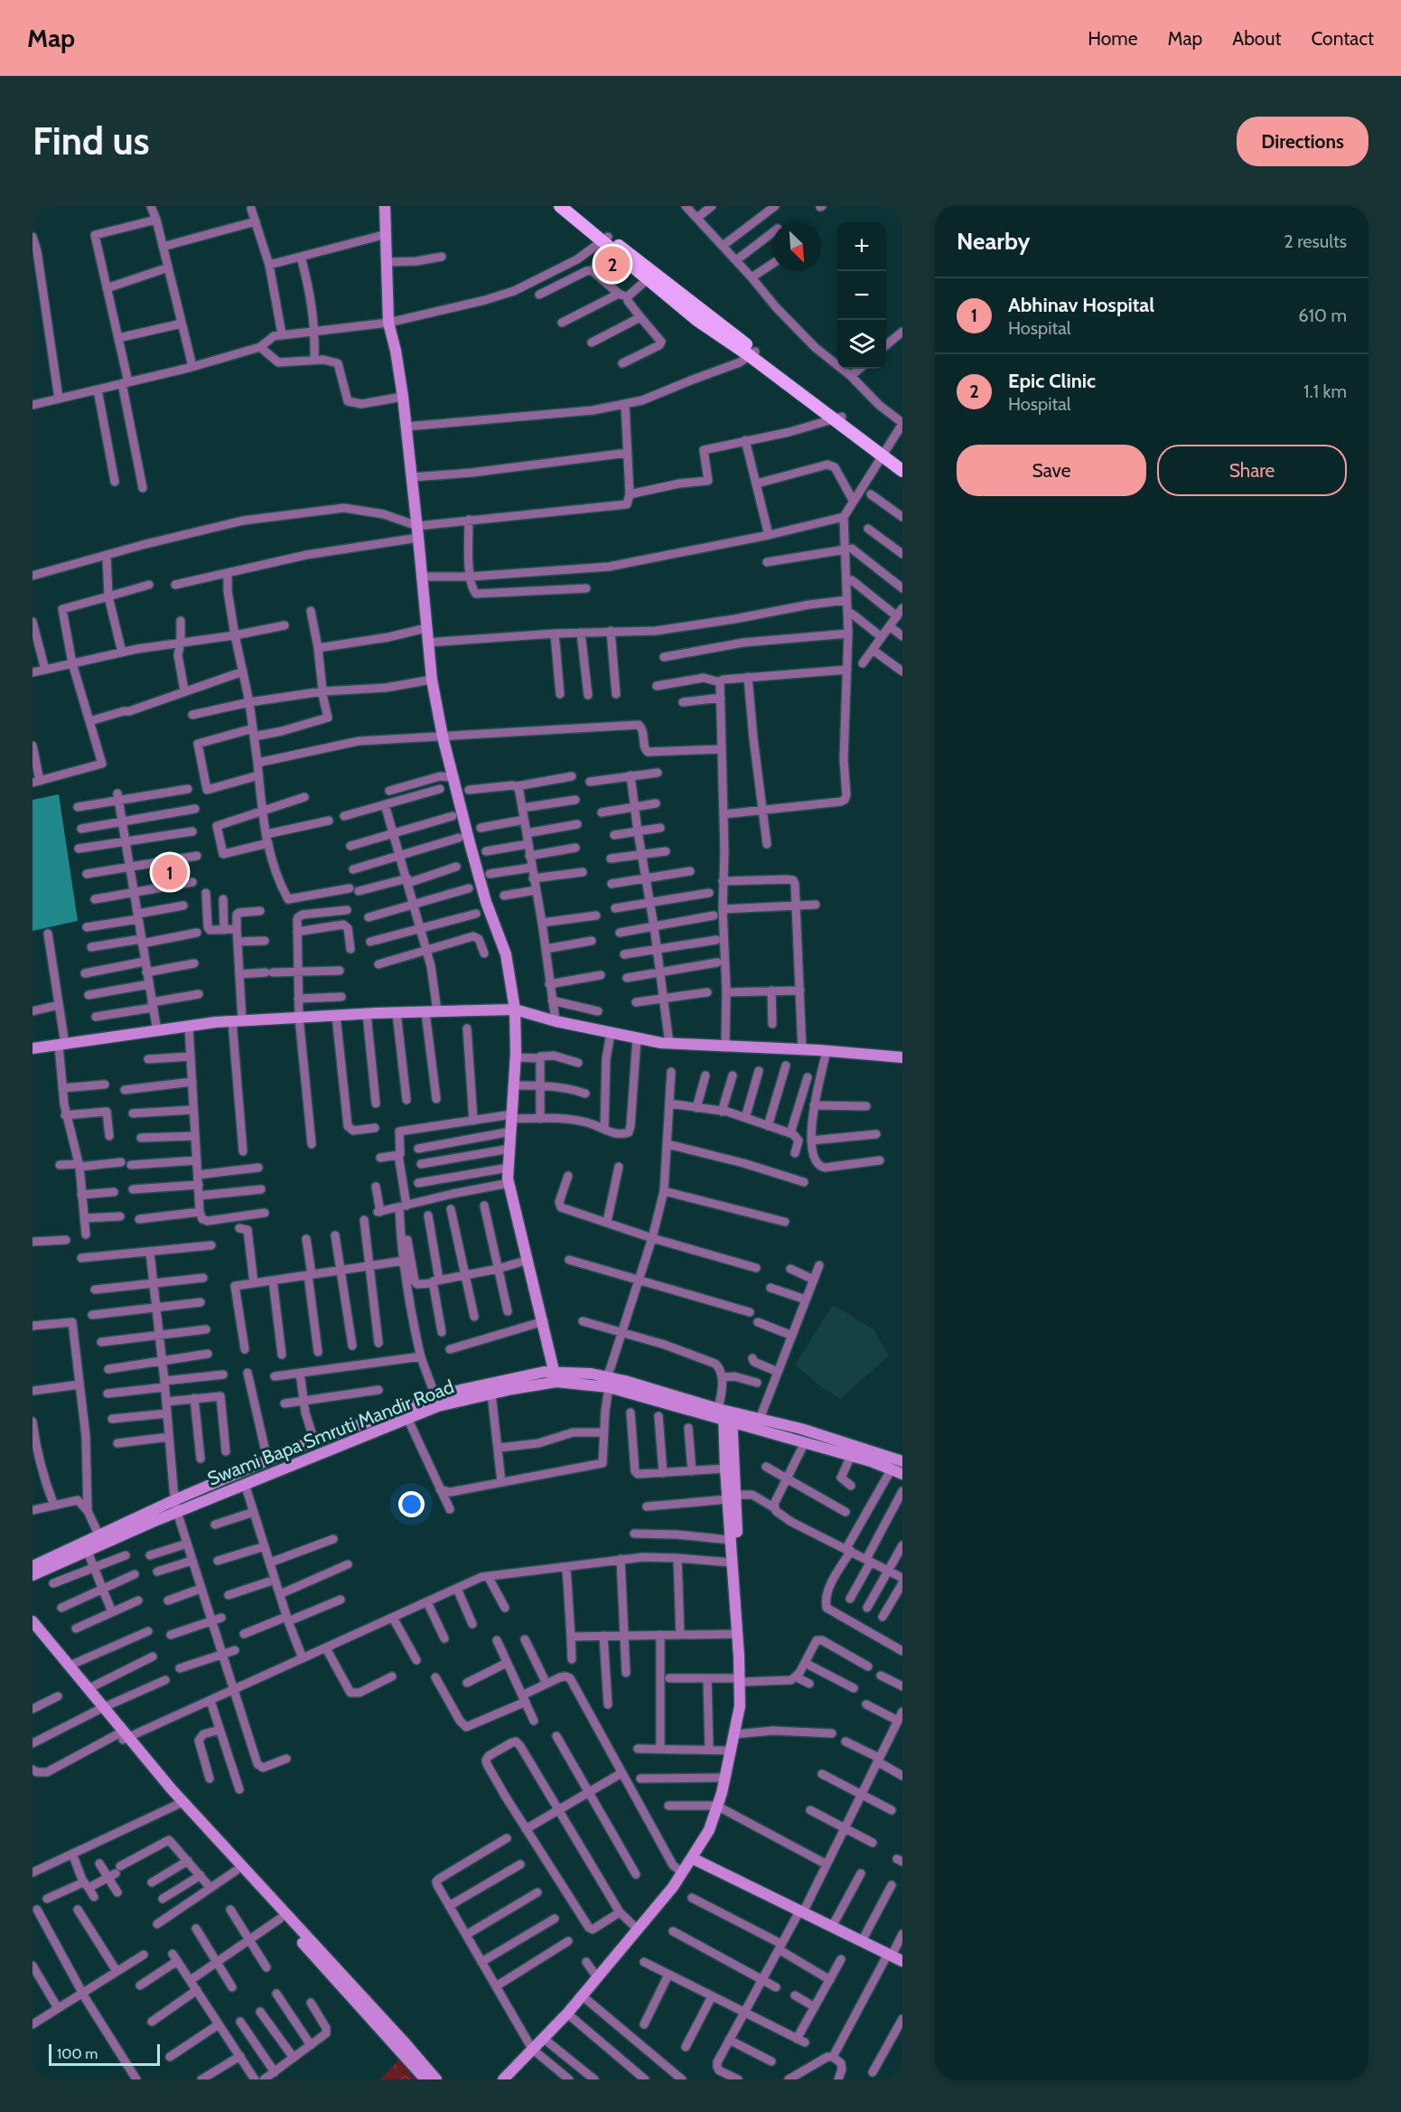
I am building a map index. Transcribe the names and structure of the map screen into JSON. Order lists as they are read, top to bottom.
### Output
{
  "streets": {
    "street": ["Swami Bapa Smruti Mandir Road"]
  },
  "scale_bar": "100 m",
  "north": "bottom right",
  "page": {
    "header": "Map",
    "nav": [
      "Home",
      "Map",
      "About",
      "Contact"
    ],
    "buttons": [
      "Directions",
      ["Save", "Share"]
    ],
    "title": "Find us",
    "heading": ["Nearby", "2 results"],
    "map_buttons": ["+", "−"],
    "pins": ["2", "1"],
    "list": [
      {
        "mark": "1",
        "name": "Abhinav Hospital",
        "note": "Hospital",
        "value": "610 m"
      },
      {
        "mark": "2",
        "name": "Epic Clinic",
        "note": "Hospital",
        "value": "1.1 km"
      }
    ],
    "scale": "100 m"
  }
}
